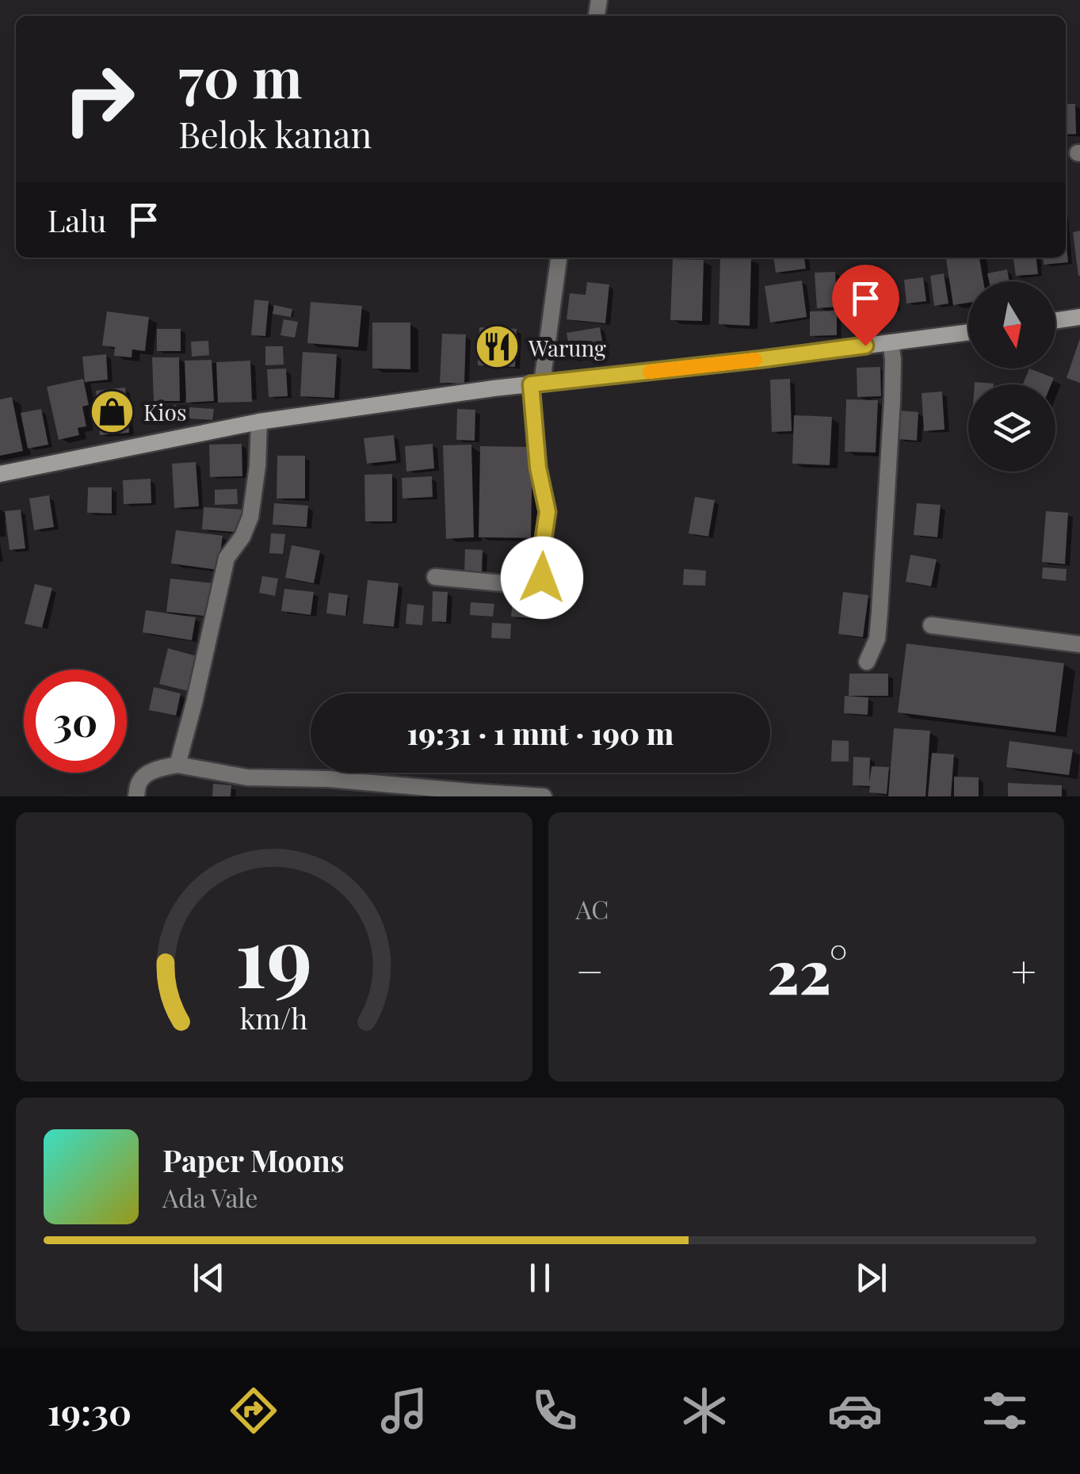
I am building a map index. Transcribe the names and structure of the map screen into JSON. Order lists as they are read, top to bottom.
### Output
{
  "places": {
    "restaurant": ["Warung"],
    "shop": ["Kios"]
  },
  "north": "bottom",
  "page": {
    "turn": ["70 m", "Belok kanan"],
    "then": "Lalu",
    "limit": "30",
    "trip": "19:31 · 1 mnt · 190 m",
    "tile": "AC",
    "heat": ["−", "22°", "+"],
    "song": ["Paper Moons", "Ada Vale"],
    "tabs": "19:30",
    "gauge": ["19", "km/h"]
  }
}
